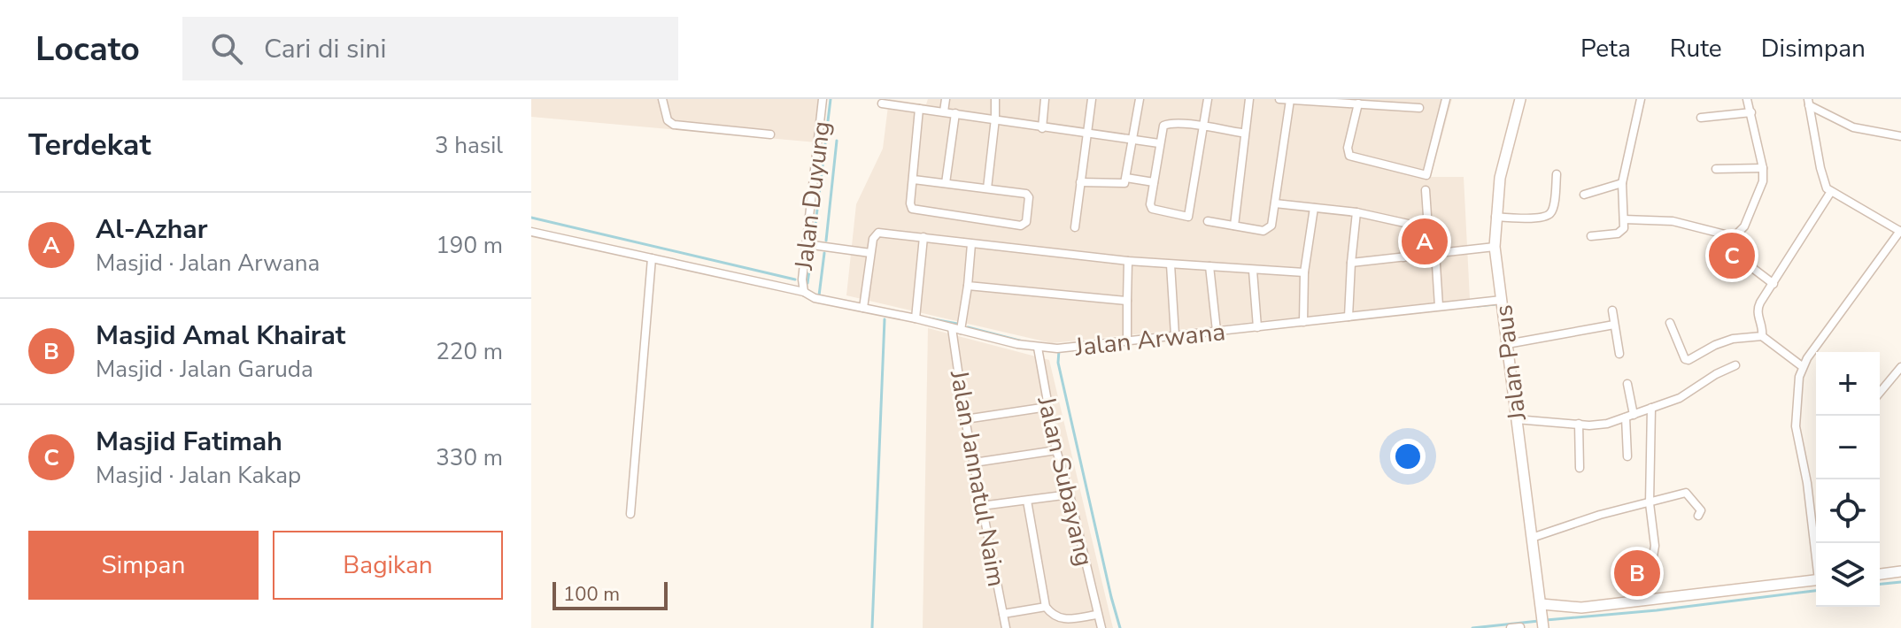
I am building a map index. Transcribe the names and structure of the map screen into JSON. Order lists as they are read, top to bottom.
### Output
{
  "streets": {
    "main road": ["Jalan Paus"],
    "street": [
      "Jalan Duyung",
      "Jalan Arwana",
      "Jalan Jannatul Naim",
      "Jalan Subayang"
    ]
  },
  "crossings": [
    ["Jalan Duyung", "Jalan Arwana"],
    ["Jalan Arwana", "Jalan Paus"],
    ["Jalan Arwana", "Jalan Jannatul Naim"],
    ["Jalan Arwana", "Jalan Subayang"]
  ],
  "scale_bar": "100 m",
  "page": {
    "header": "Locato",
    "search": "Cari di sini",
    "nav": ["Peta", "Rute", "Disimpan"],
    "heading": ["Terdekat", "3 hasil"],
    "list": [
      {
        "mark": "A",
        "name": "Al-Azhar",
        "note": "Masjid · Jalan Arwana",
        "value": "190 m"
      },
      {
        "mark": "B",
        "name": "Masjid Amal Khairat",
        "note": "Masjid · Jalan Garuda",
        "value": "220 m"
      },
      {
        "mark": "C",
        "name": "Masjid Fatimah",
        "note": "Masjid · Jalan Kakap",
        "value": "330 m"
      }
    ],
    "pins": ["A", "C", "B"],
    "map_buttons": ["+", "−"],
    "buttons": ["Simpan", "Bagikan"],
    "scale": "100 m"
  }
}
